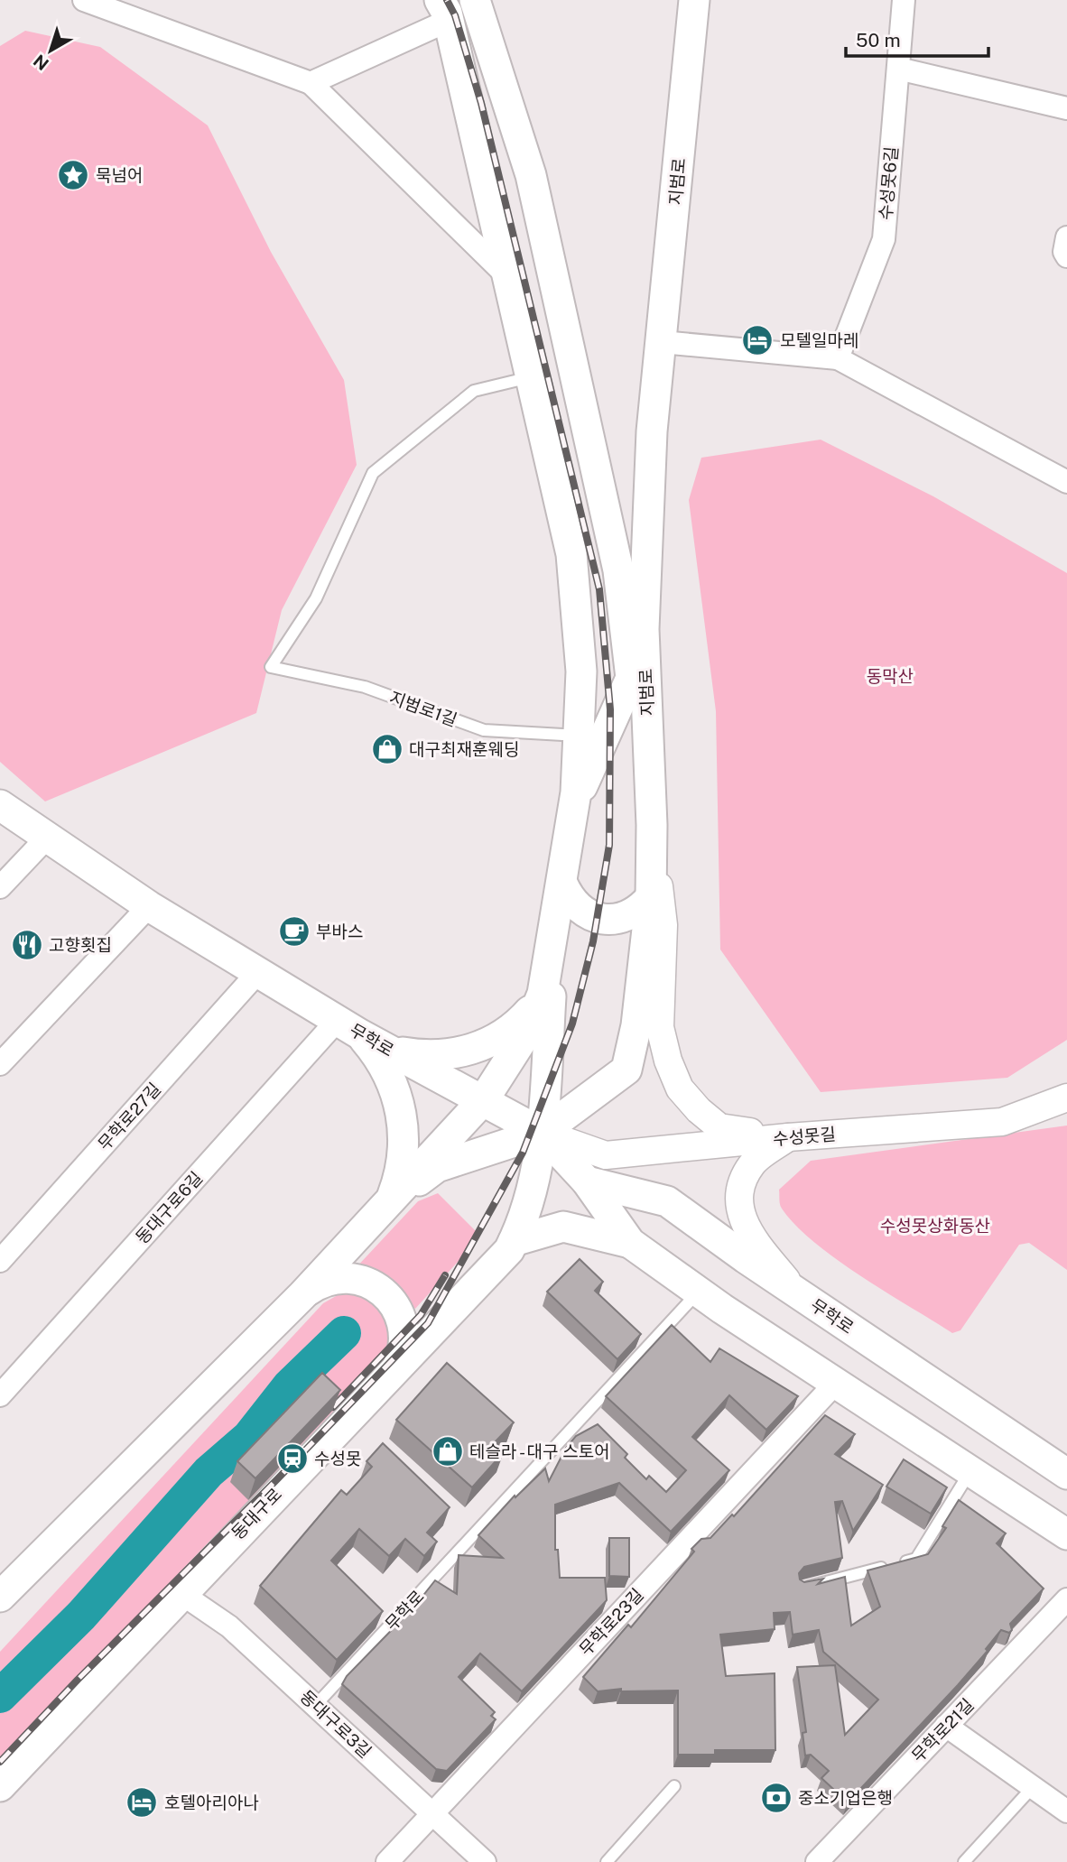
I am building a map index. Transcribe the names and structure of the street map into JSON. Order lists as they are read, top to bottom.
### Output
{
  "streets": {
    "main road": ["지범로", "무학로", "동대구로"],
    "street": [
      "수성못6길",
      "무학로27길",
      "수성못길",
      "동대구로6길",
      "무학로23길",
      "동대구로3길",
      "무학로21길"
    ],
    "lane": ["지범로1길"]
  },
  "crossings": [
    ["지범로", "무학로"],
    ["지범로", "수성못길"],
    ["지범로", "동대구로"],
    ["무학로", "무학로27길"],
    ["무학로", "수성못길"],
    ["무학로", "동대구로6길"],
    ["무학로", "동대구로"],
    ["무학로", "무학로23길"],
    ["무학로", "동대구로3길"],
    ["수성못길", "동대구로"],
    ["동대구로", "동대구로3길"],
    ["무학로23길", "동대구로3길"]
  ],
  "parks": ["동막산", "수성못상화동산"],
  "places": {
    "place": ["묵넘어"],
    "hotel": ["모텔일마레", "호텔아리아나"],
    "shop": ["대구최재훈웨딩", "테슬라 - 대구 스토어"],
    "cafe": ["부바스"],
    "restaurant": ["고향횟집"],
    "station": ["수성못"],
    "bank": ["중소기업은행"]
  },
  "scale_bar": "50 m",
  "north": "bottom left"
}
